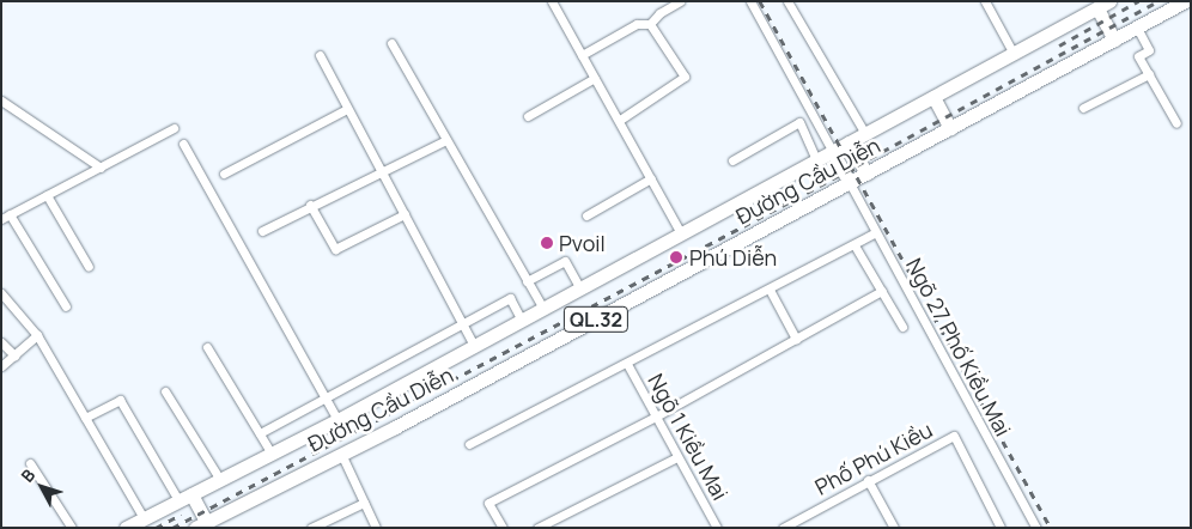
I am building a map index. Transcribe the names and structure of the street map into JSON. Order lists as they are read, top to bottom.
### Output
{
  "streets": {
    "highway": ["Đường Cầu Diễn", "QL.32"],
    "street": ["Ngõ 27 Phố Kiều Mai", "Ngõ 1 Kiều Mai", "Phố Phú Kiều"]
  },
  "crossings": [
    ["Đường Cầu Diễn", "Ngõ 27 Phố Kiều Mai"]
  ],
  "places": ["Pvoil", "Phú Diễn"],
  "north": "top left"
}
